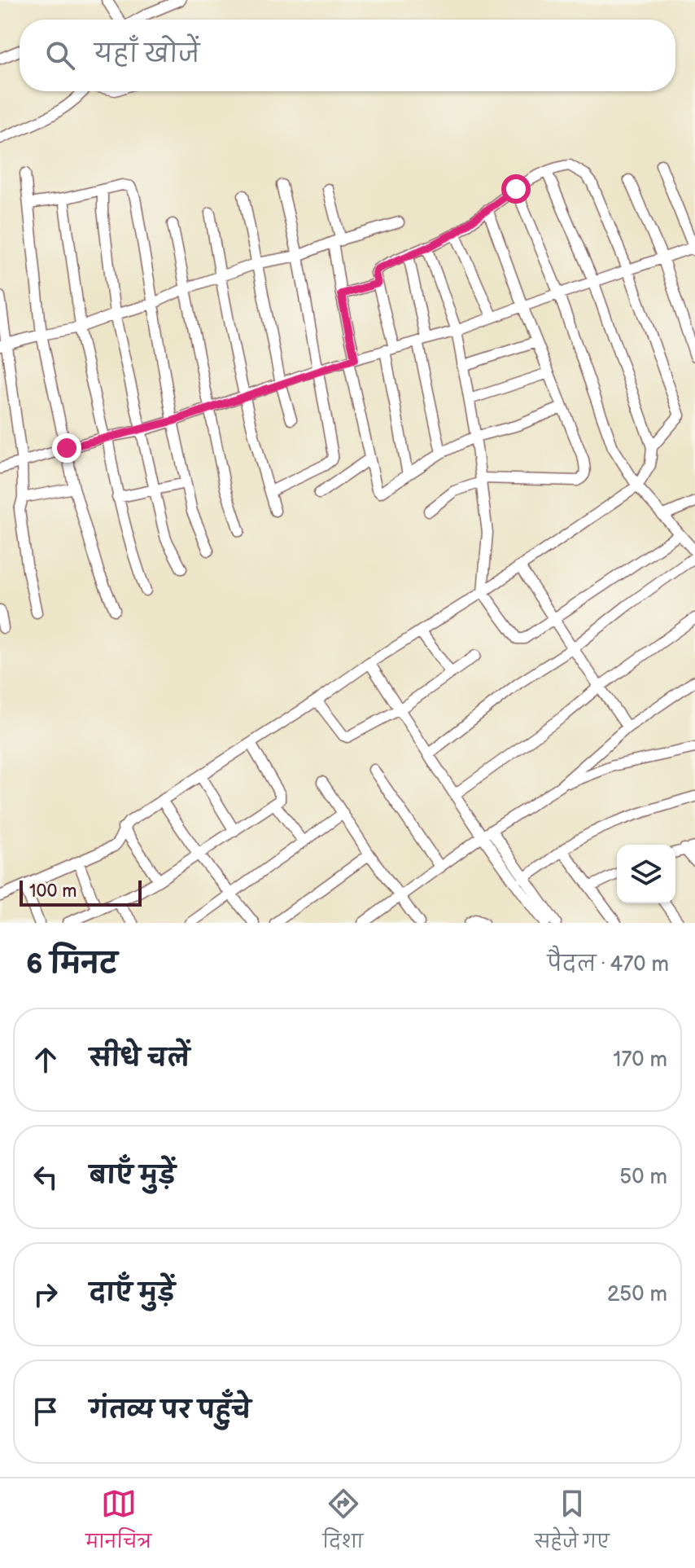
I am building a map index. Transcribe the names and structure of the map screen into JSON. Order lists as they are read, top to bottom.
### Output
{
  "scale_bar": "100 m",
  "page": {
    "search": "यहाँ खोजें",
    "scale": "100 m",
    "heading": ["6 मिनट", "पैदल · 470 m"],
    "list": [
      ["सीधे चलें", "170 m"],
      ["बाएँ मुड़ें", "50 m"],
      ["दाएँ मुड़ें", "250 m"],
      "गंतव्य पर पहुँचे"
    ],
    "nav": ["मानचित्र", "दिशा", "सहेजे गए"]
  }
}
